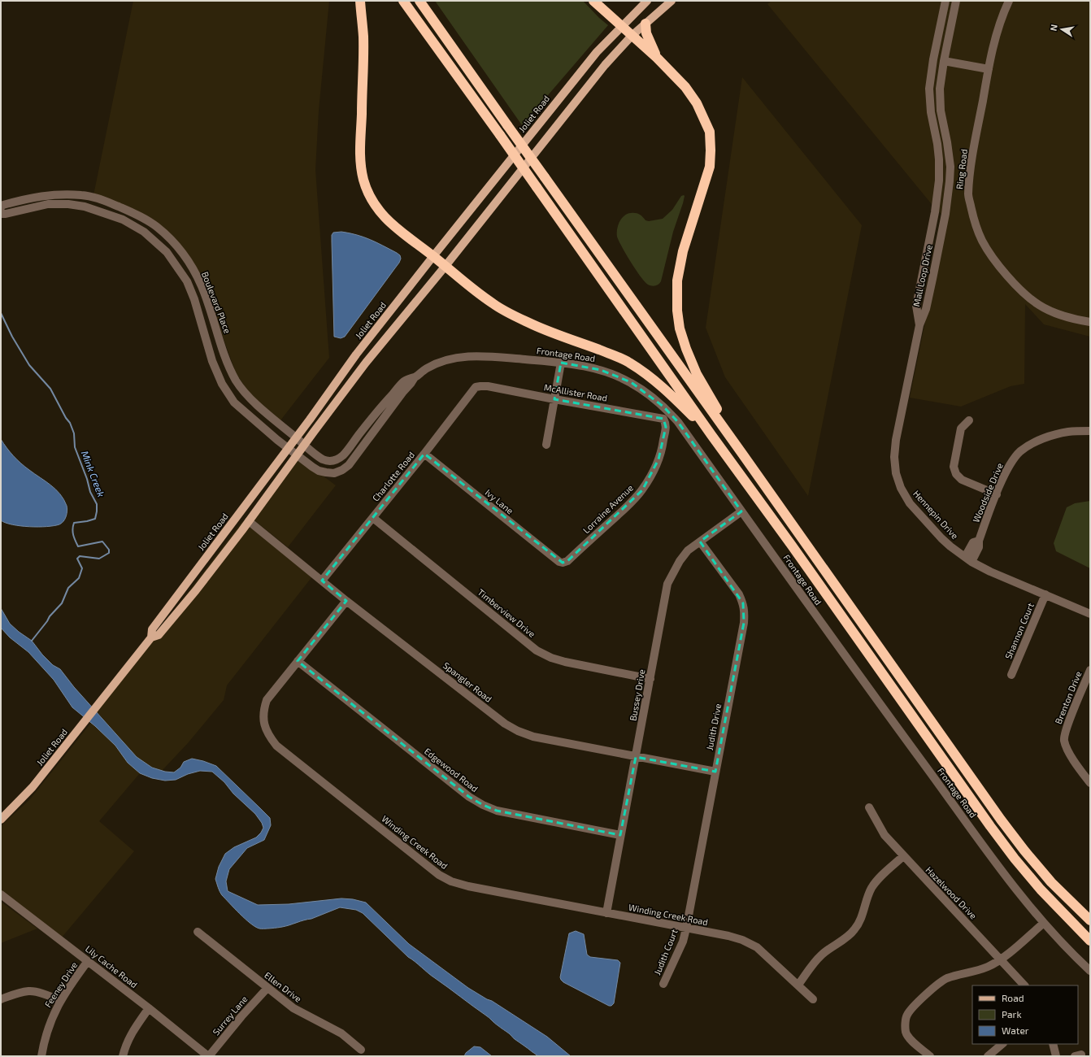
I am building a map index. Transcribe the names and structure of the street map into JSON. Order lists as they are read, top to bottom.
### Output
{
  "streets": {
    "main road": ["Joliet Road"],
    "street": [
      "Ring Road",
      "Mall Loop Drive",
      "Boulevard Place",
      "Frontage Road",
      "McAllister Road",
      "Charlotte Road",
      "Woodside Drive",
      "Ivy Lane",
      "Lorraine Avenue",
      "Hennepin Drive",
      "Timberview Drive",
      "Shannon Court",
      "Spangler Road",
      "Bussey Drive",
      "Brenton Drive",
      "Judith Drive",
      "Edgewood Road",
      "Winding Creek Road",
      "Hazelwood Drive",
      "Judith Court",
      "Lily Cache Road",
      "Feeney Drive",
      "Ellen Drive",
      "Surrey Lane"
    ]
  },
  "crossings": [
    ["Joliet Road", "Boulevard Place"],
    ["Joliet Road", "Frontage Road"],
    ["Joliet Road", "Spangler Road"],
    ["Mall Loop Drive", "Hennepin Drive"],
    ["Boulevard Place", "Frontage Road"],
    ["Frontage Road", "Bussey Drive"],
    ["McAllister Road", "Charlotte Road"],
    ["McAllister Road", "Lorraine Avenue"],
    ["Charlotte Road", "Ivy Lane"],
    ["Charlotte Road", "Timberview Drive"],
    ["Charlotte Road", "Spangler Road"],
    ["Woodside Drive", "Hennepin Drive"],
    ["Ivy Lane", "Lorraine Avenue"],
    ["Hennepin Drive", "Shannon Court"],
    ["Timberview Drive", "Bussey Drive"],
    ["Spangler Road", "Bussey Drive"],
    ["Spangler Road", "Judith Drive"],
    ["Spangler Road", "Winding Creek Road"],
    ["Bussey Drive", "Judith Drive"],
    ["Bussey Drive", "Edgewood Road"],
    ["Bussey Drive", "Winding Creek Road"],
    ["Judith Drive", "Winding Creek Road"],
    ["Judith Drive", "Judith Court"],
    ["Edgewood Road", "Winding Creek Road"],
    ["Winding Creek Road", "Judith Court"],
    ["Lily Cache Road", "Feeney Drive"],
    ["Lily Cache Road", "Surrey Lane"],
    ["Ellen Drive", "Surrey Lane"]
  ],
  "water": ["Mink Creek"],
  "legend": ["Road", "Park", "Water"],
  "north": "left"
}
